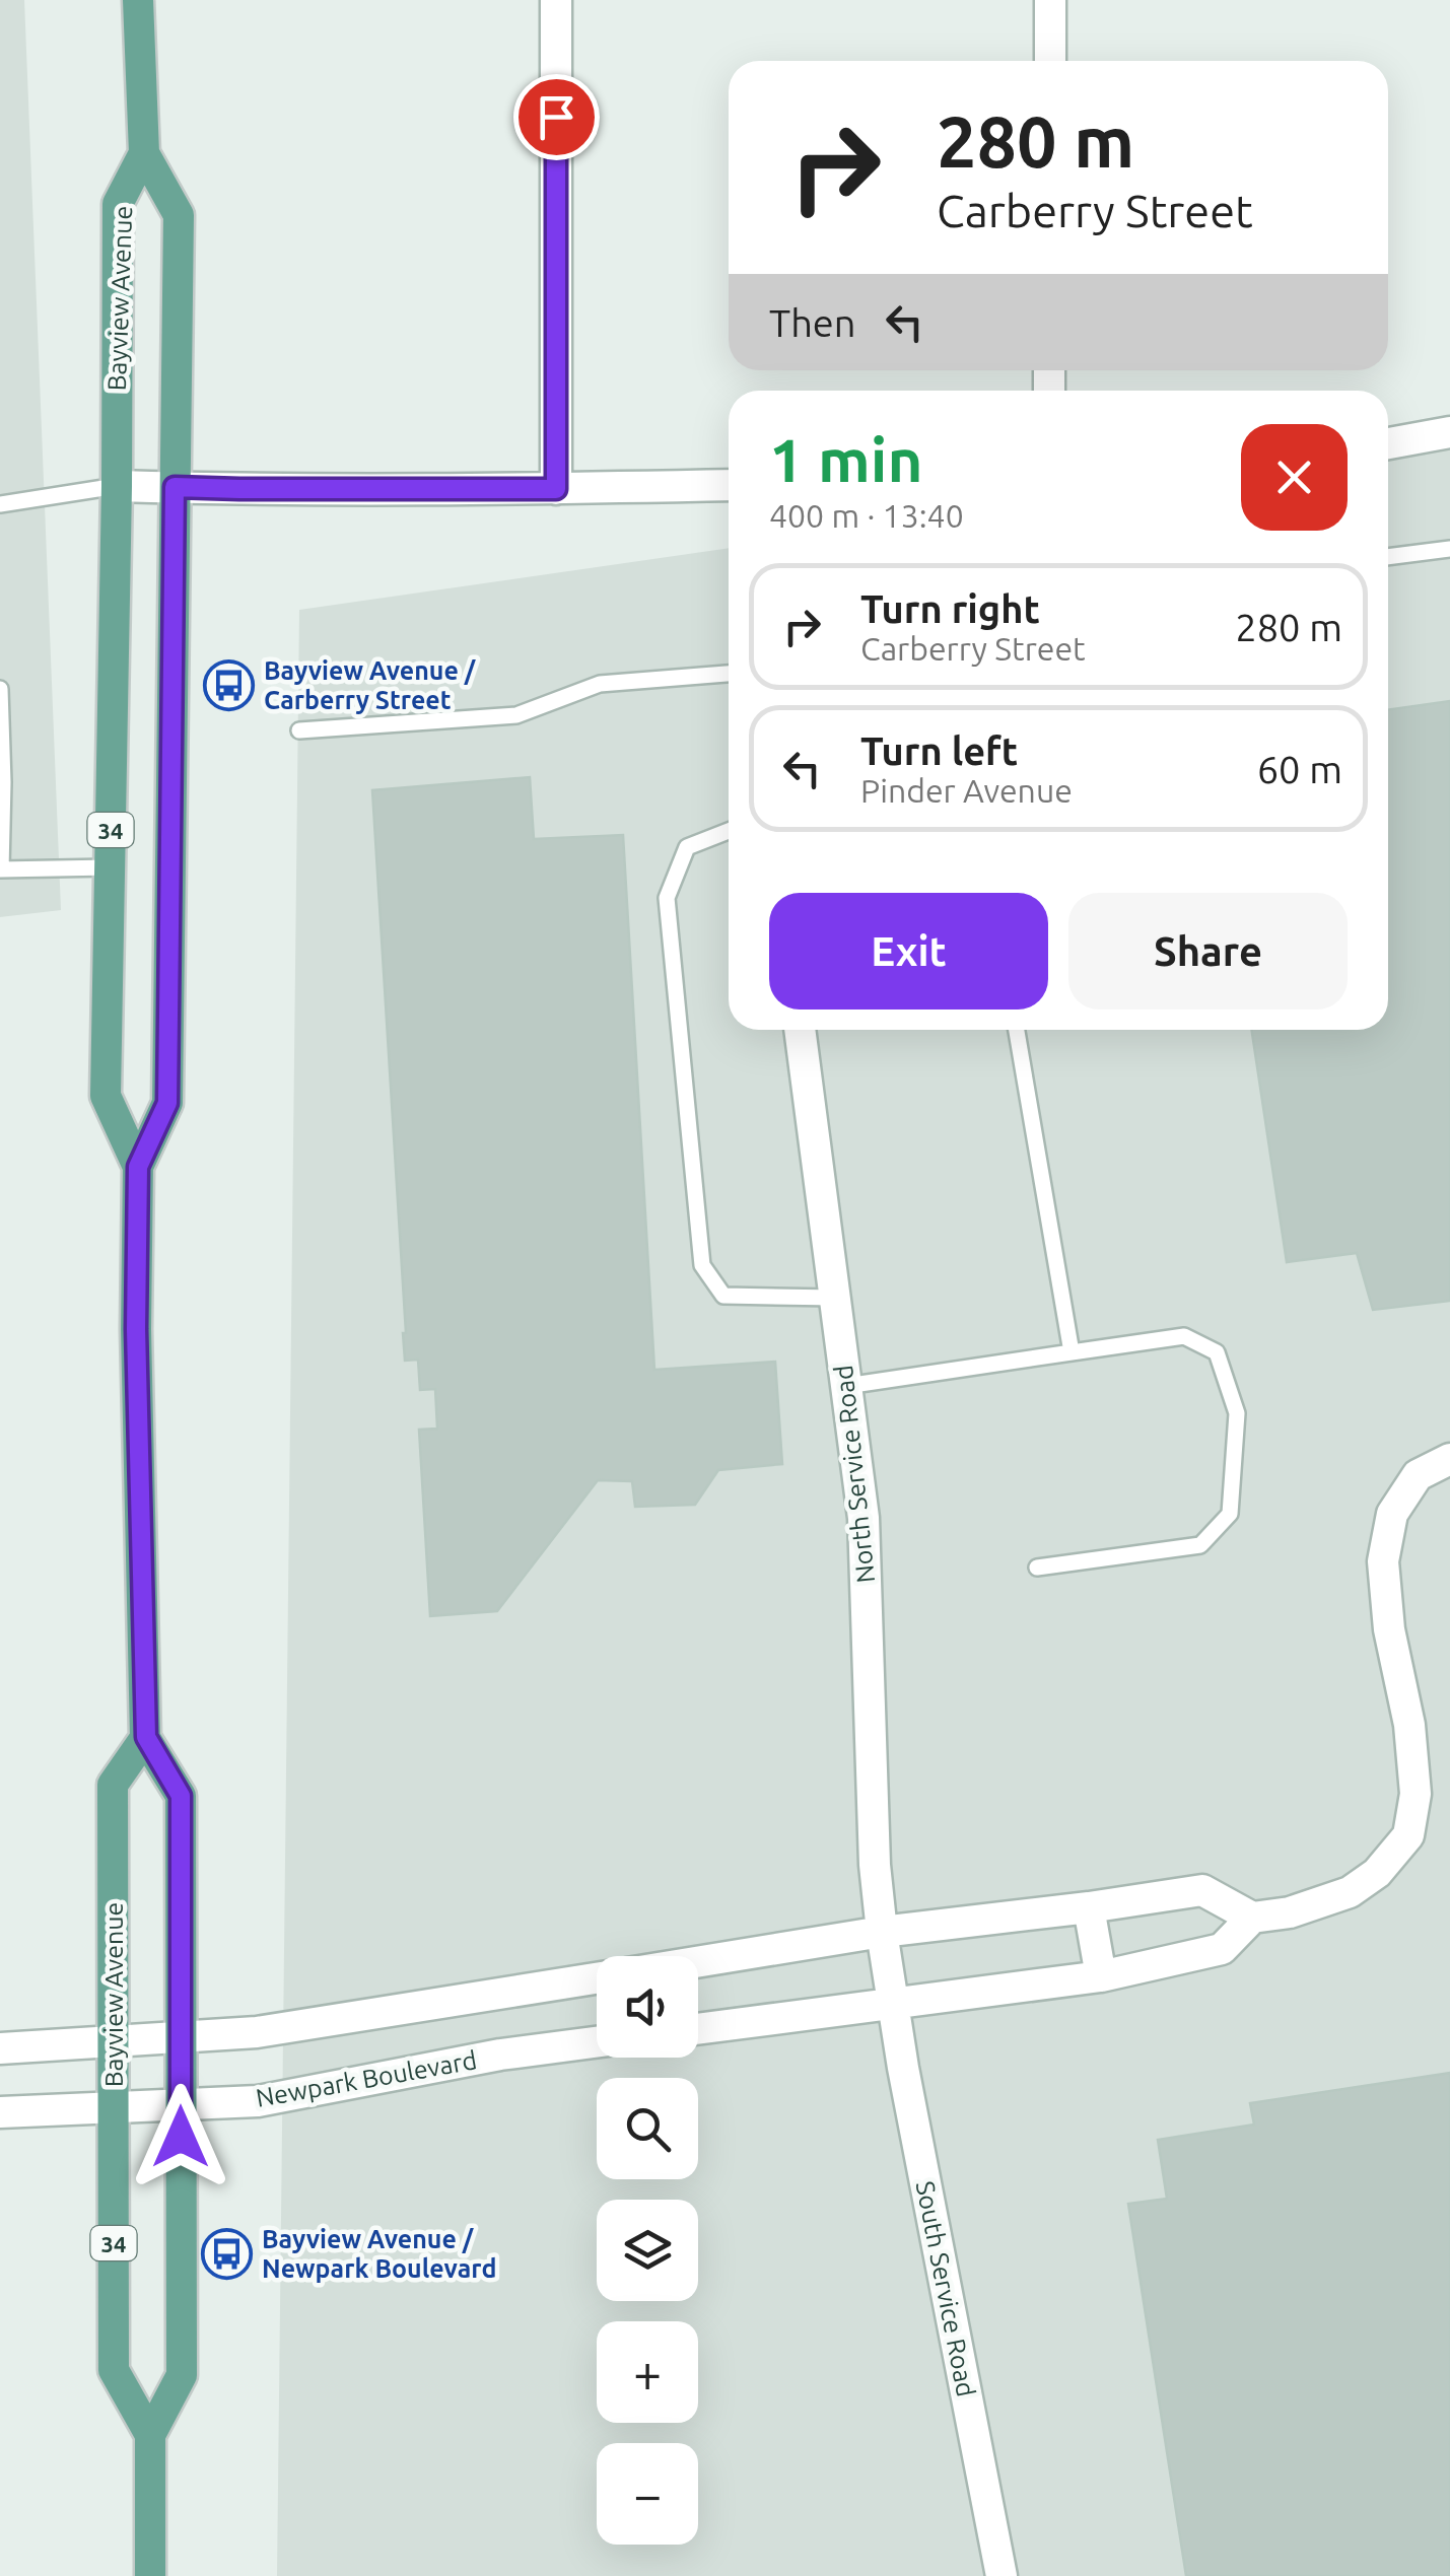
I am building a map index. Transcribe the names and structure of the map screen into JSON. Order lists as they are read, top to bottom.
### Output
{
  "streets": {
    "main road": ["Bayview Avenue", "34"],
    "street": ["North Service Road", "Newpark Boulevard", "South Service Road"]
  },
  "crossings": [
    ["Bayview Avenue", "34"],
    ["Bayview Avenue", "Newpark Boulevard"]
  ],
  "places": {
    "bus stop": ["Bayview Avenue / Carberry Street", "Bayview Avenue / Newpark Boulevard"]
  },
  "page": {
    "turn": ["280 m", "Carberry Street"],
    "then": "Then",
    "heading": ["1 min", "400 m · 13:40"],
    "list": [
      {
        "name": "Turn right",
        "note": "Carberry Street",
        "value": "280 m"
      },
      {
        "name": "Turn left",
        "note": "Pinder Avenue",
        "value": "60 m"
      }
    ],
    "buttons": ["Exit", "Share"],
    "map_buttons": ["+", "−"]
  }
}
